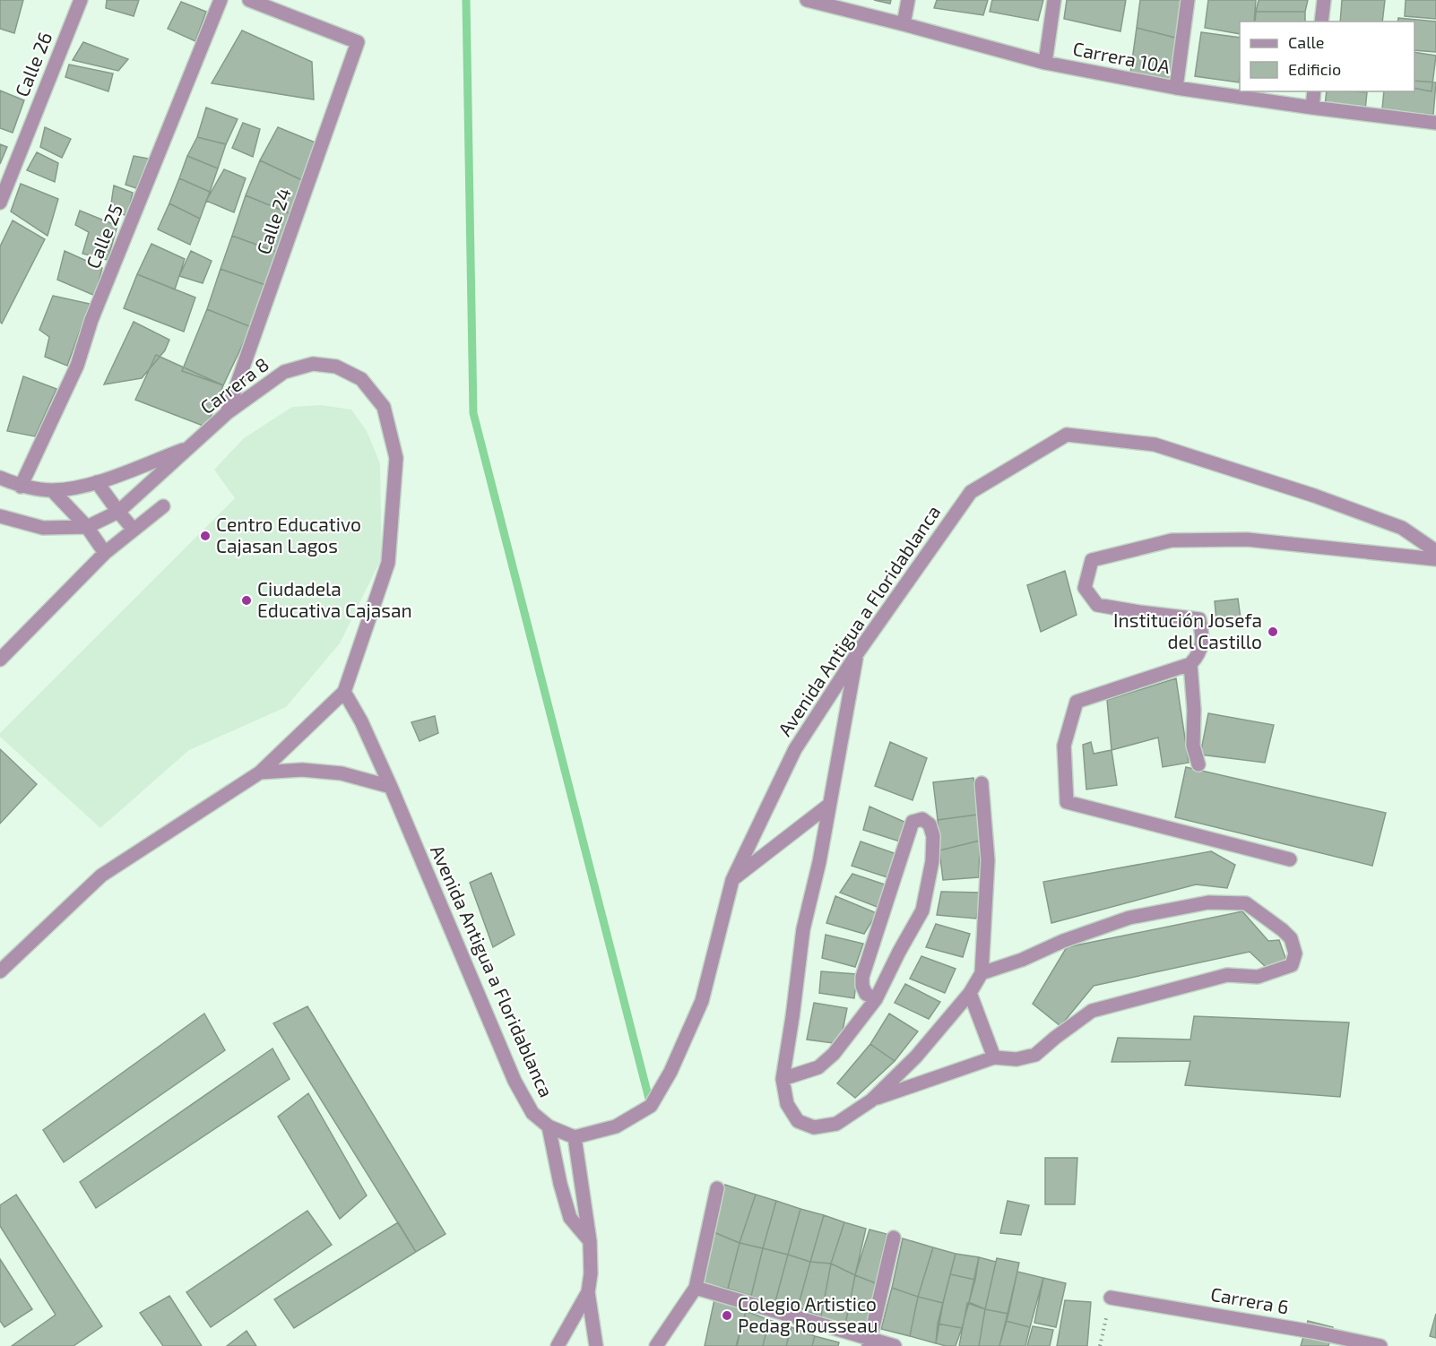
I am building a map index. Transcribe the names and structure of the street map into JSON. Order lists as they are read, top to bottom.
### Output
{
  "streets": {
    "street": [
      "Carrera 10A",
      "Calle 26",
      "Calle 24",
      "Calle 25",
      "Carrera 8",
      "Avenida Antigua a Floridablanca",
      "Carrera 6"
    ]
  },
  "crossings": [
    ["Calle 24", "Carrera 8"],
    ["Calle 25", "Carrera 8"]
  ],
  "places": [
    "Centro Educativo Cajasan Lagos",
    "Ciudadela Educativa Cajasan",
    "Institución Josefa del Castillo",
    "Colegio Artistico Pedag Rousseau"
  ],
  "legend": ["Calle", "Edificio"]
}
